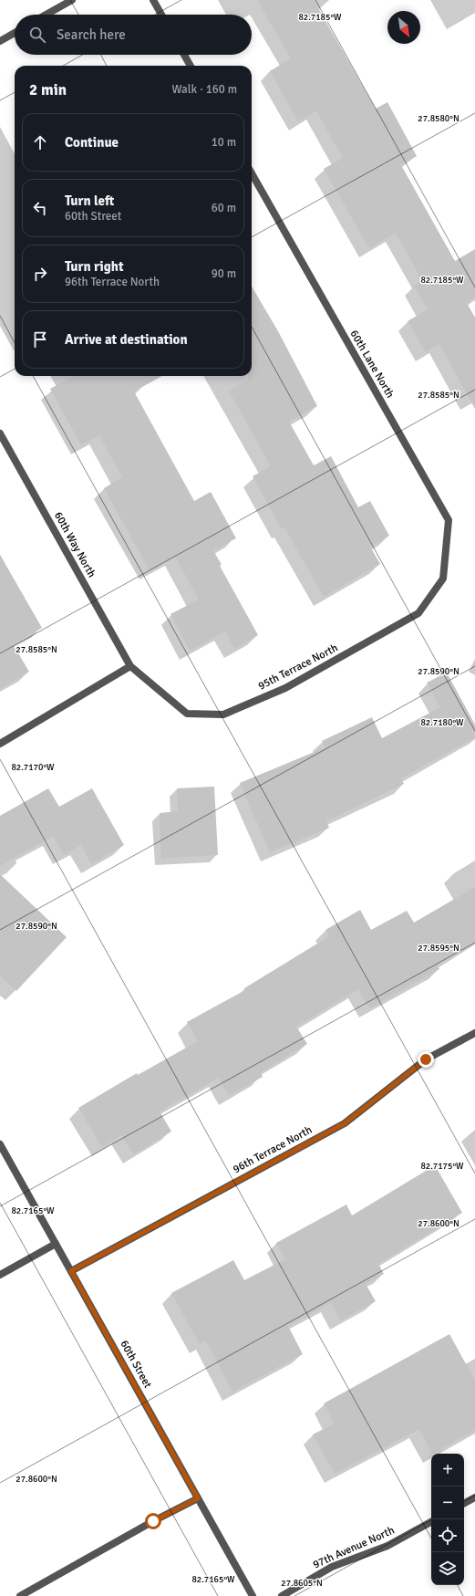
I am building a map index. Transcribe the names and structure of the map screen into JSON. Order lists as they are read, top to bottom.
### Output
{
  "streets": {
    "street": [
      "60th Lane North",
      "60th Way North",
      "95th Terrace North",
      "96th Terrace North",
      "60th Street",
      "97th Avenue North"
    ]
  },
  "crossings": [
    ["60th Lane North", "95th Terrace North"],
    ["60th Way North", "95th Terrace North"],
    ["96th Terrace North", "60th Street"]
  ],
  "north": "bottom right",
  "page": {
    "search": "Search here",
    "heading": ["2 min", "Walk · 160 m"],
    "list": [
      ["Continue", "10 m"],
      ["Turn left", "60th Street", "60 m"],
      ["Turn right", "96th Terrace North", "90 m"],
      "Arrive at destination"
    ],
    "map_buttons": ["+", "−"]
  },
  "coordinates": [
    "82.7185°W",
    "27.8580°N",
    "27.8585°N",
    "27.8590°N",
    "82.7180°W",
    "82.7170°W",
    "27.8595°N",
    "82.7175°W",
    "82.7165°W",
    "27.8600°N",
    "27.8605°N"
  ]
}
